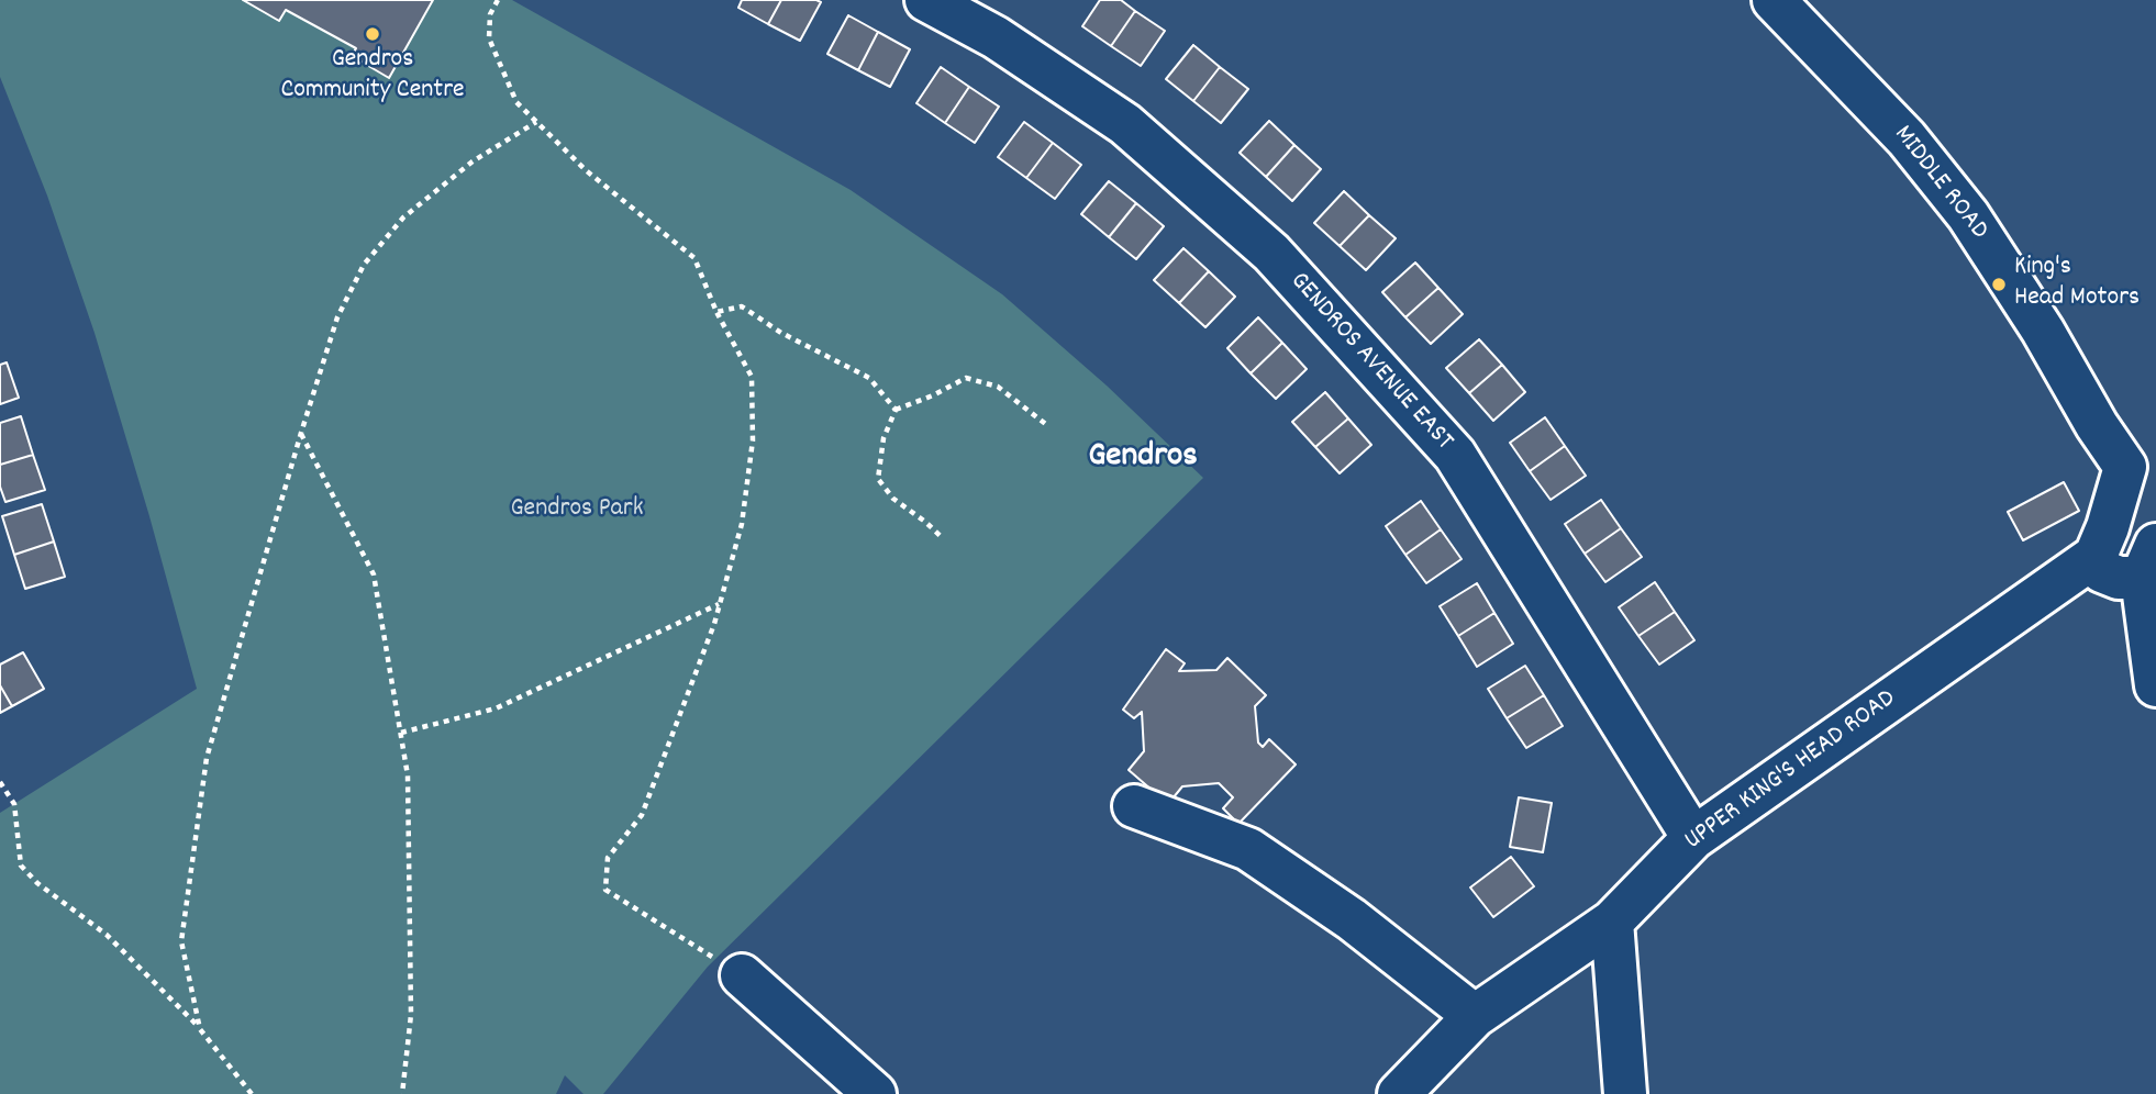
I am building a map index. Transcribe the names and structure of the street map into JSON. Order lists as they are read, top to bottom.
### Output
{
  "streets": {
    "street": ["MIDDLE ROAD", "GENDROS AVENUE EAST", "UPPER KING'S HEAD ROAD"]
  },
  "crossings": [
    ["GENDROS AVENUE EAST", "UPPER KING'S HEAD ROAD"]
  ],
  "districts": ["Gendros"],
  "parks": ["Gendros Park"],
  "places": ["Gendros Community Centre", "King's Head Motors"]
}
